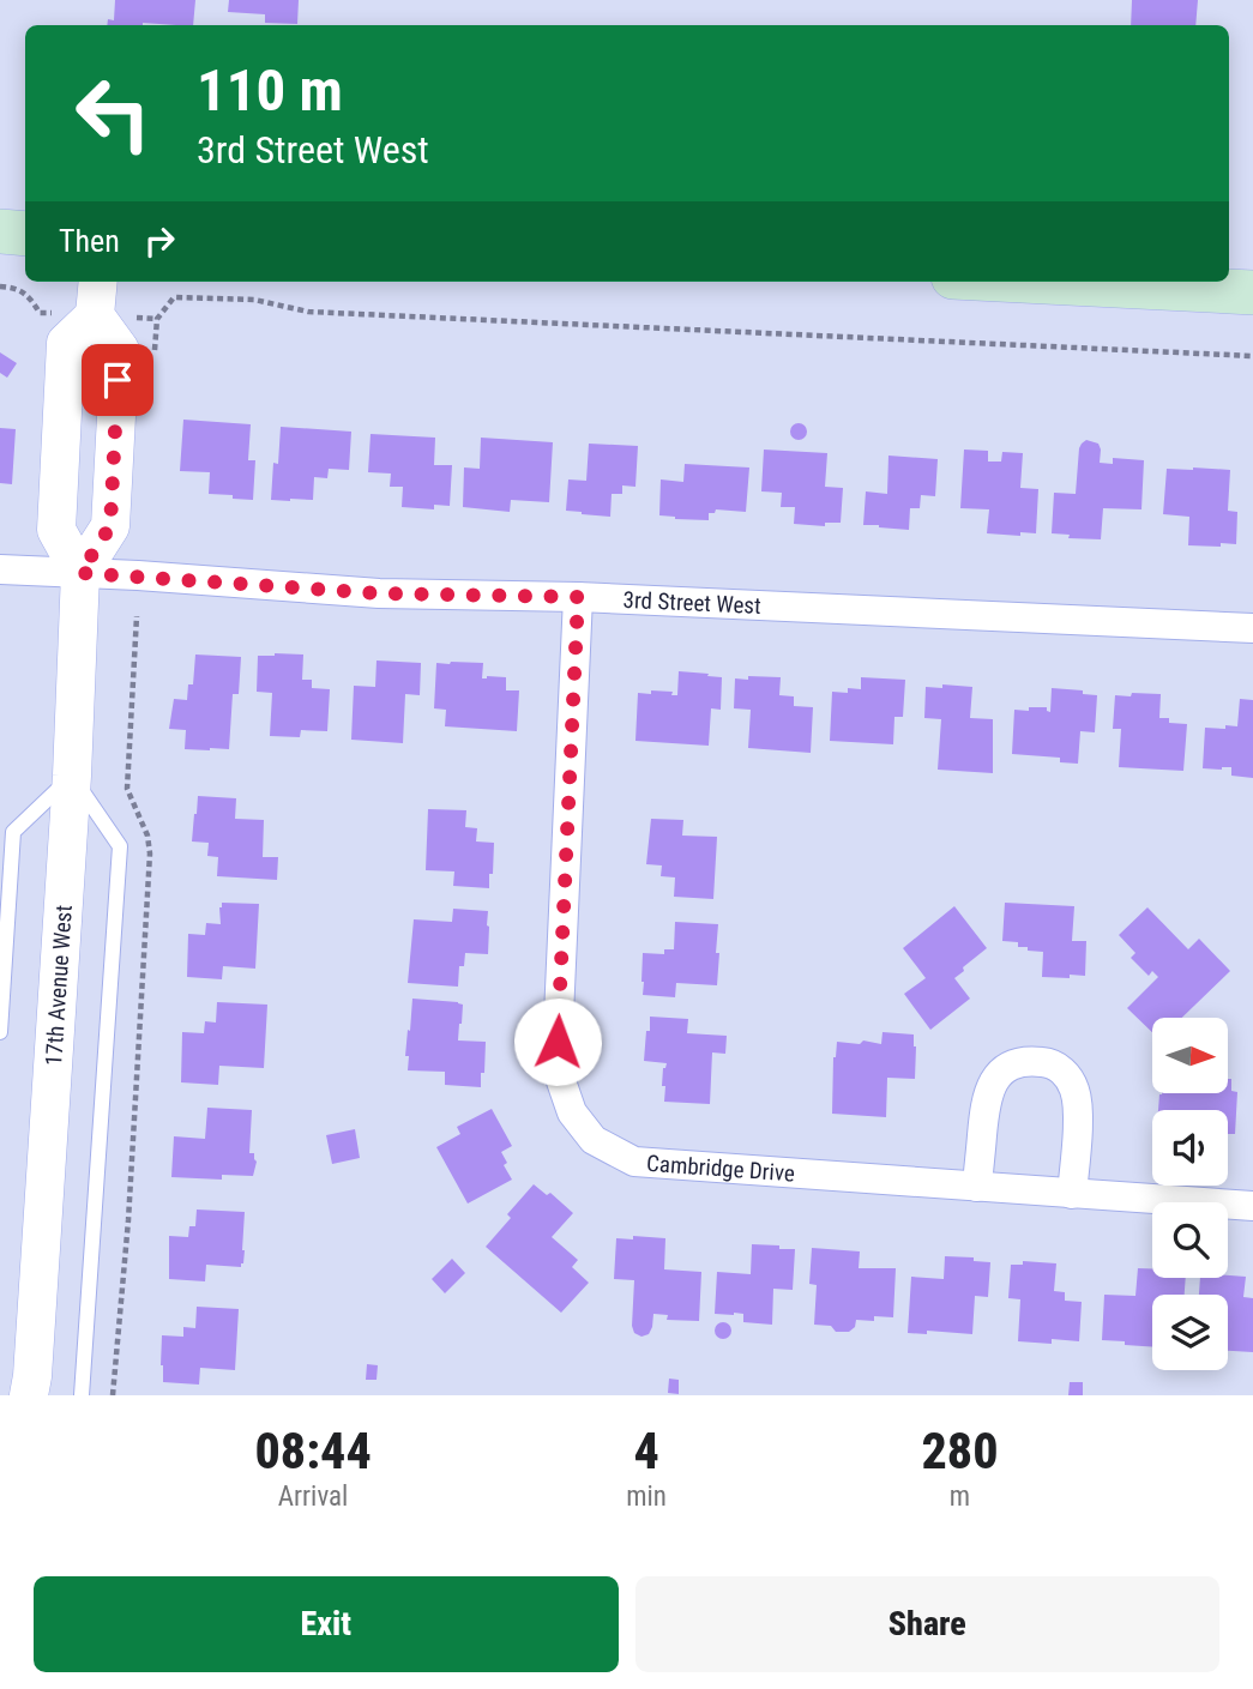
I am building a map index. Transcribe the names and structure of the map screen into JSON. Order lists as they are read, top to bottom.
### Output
{
  "streets": {
    "street": ["3rd Street West", "17th Avenue West", "Cambridge Drive"]
  },
  "crossings": [
    ["3rd Street West", "17th Avenue West"],
    ["3rd Street West", "Cambridge Drive"]
  ],
  "north": "right",
  "page": {
    "turn": ["110 m", "3rd Street West"],
    "then": "Then",
    "eta": [
      "08:44",
      "Arrival",
      "4",
      "min",
      "280",
      "m"
    ],
    "buttons": ["Exit", "Share"]
  }
}
